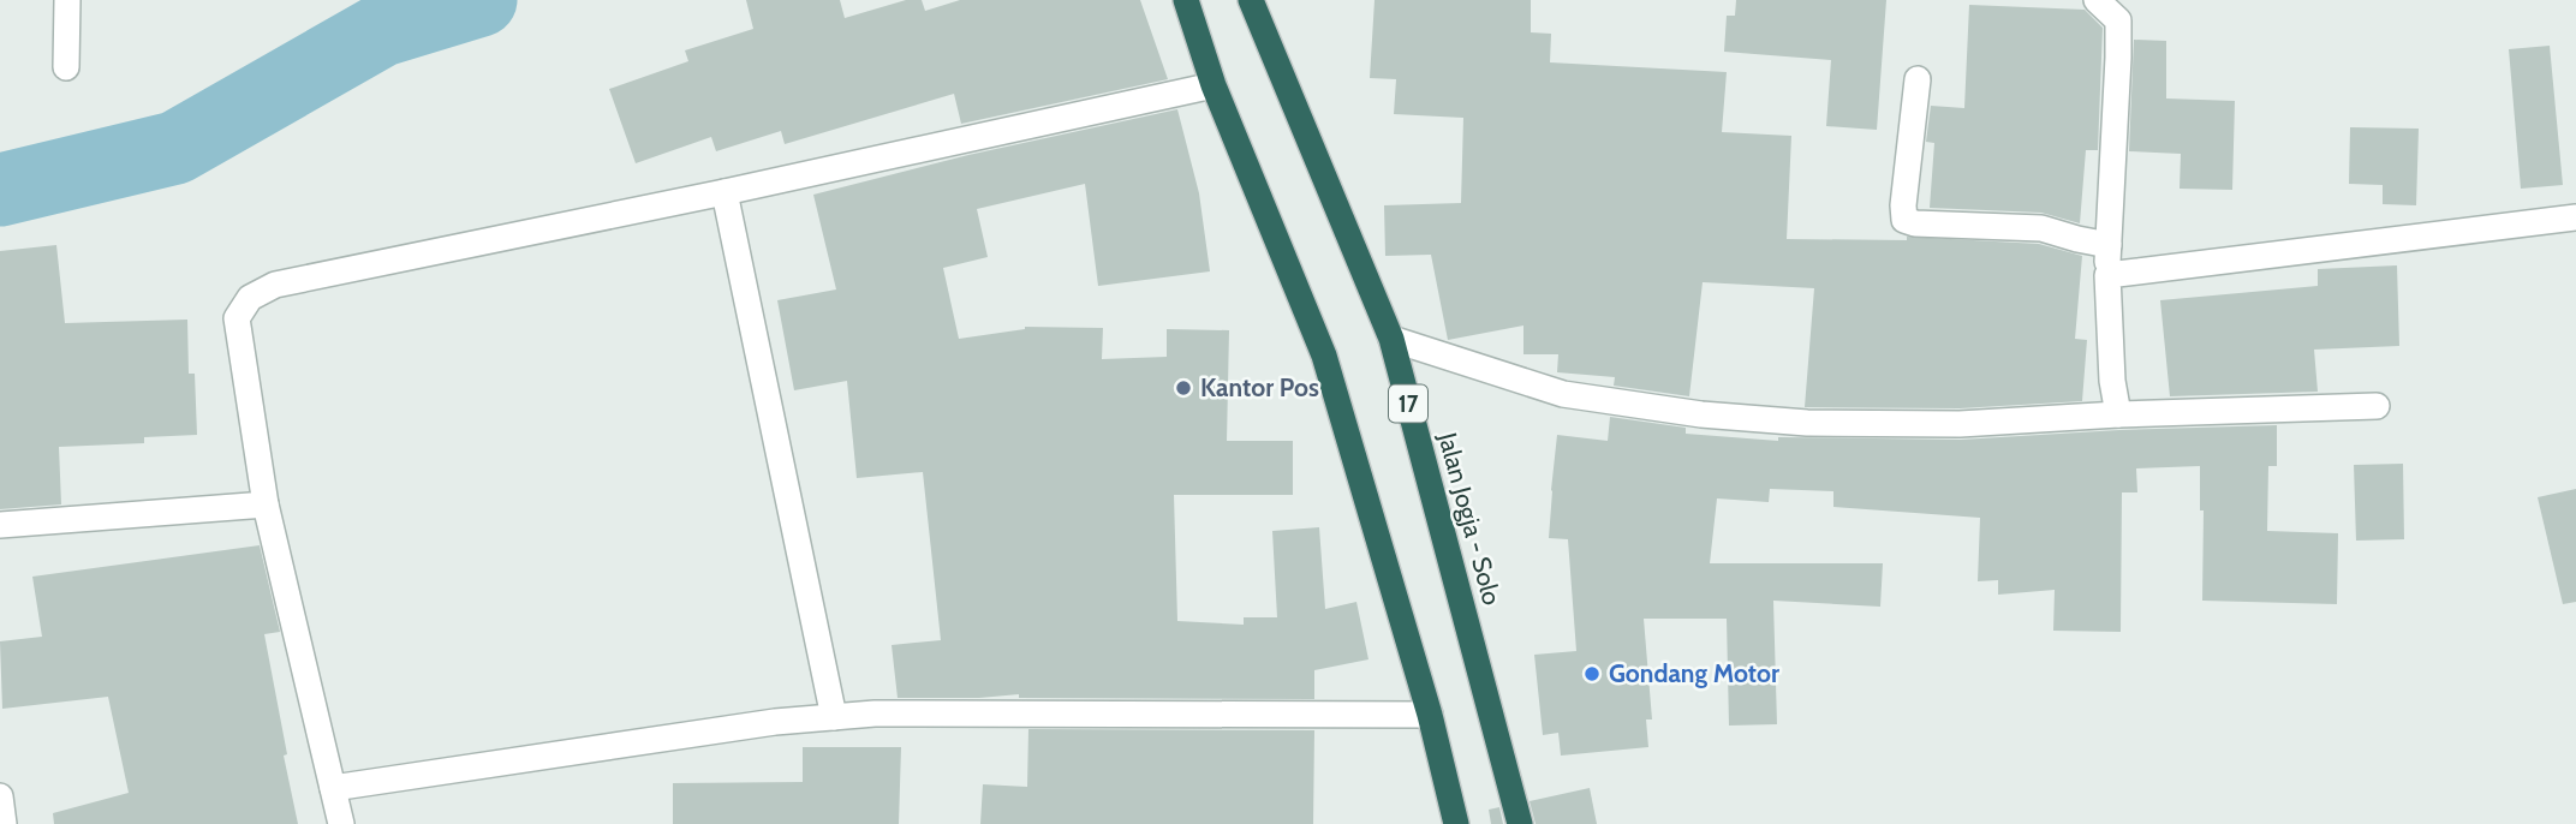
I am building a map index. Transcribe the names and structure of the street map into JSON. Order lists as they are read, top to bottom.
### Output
{
  "streets": {
    "highway": ["17", "Jalan Jogja - Solo"]
  },
  "places": ["Kantor Pos", "Gondang Motor"]
}
